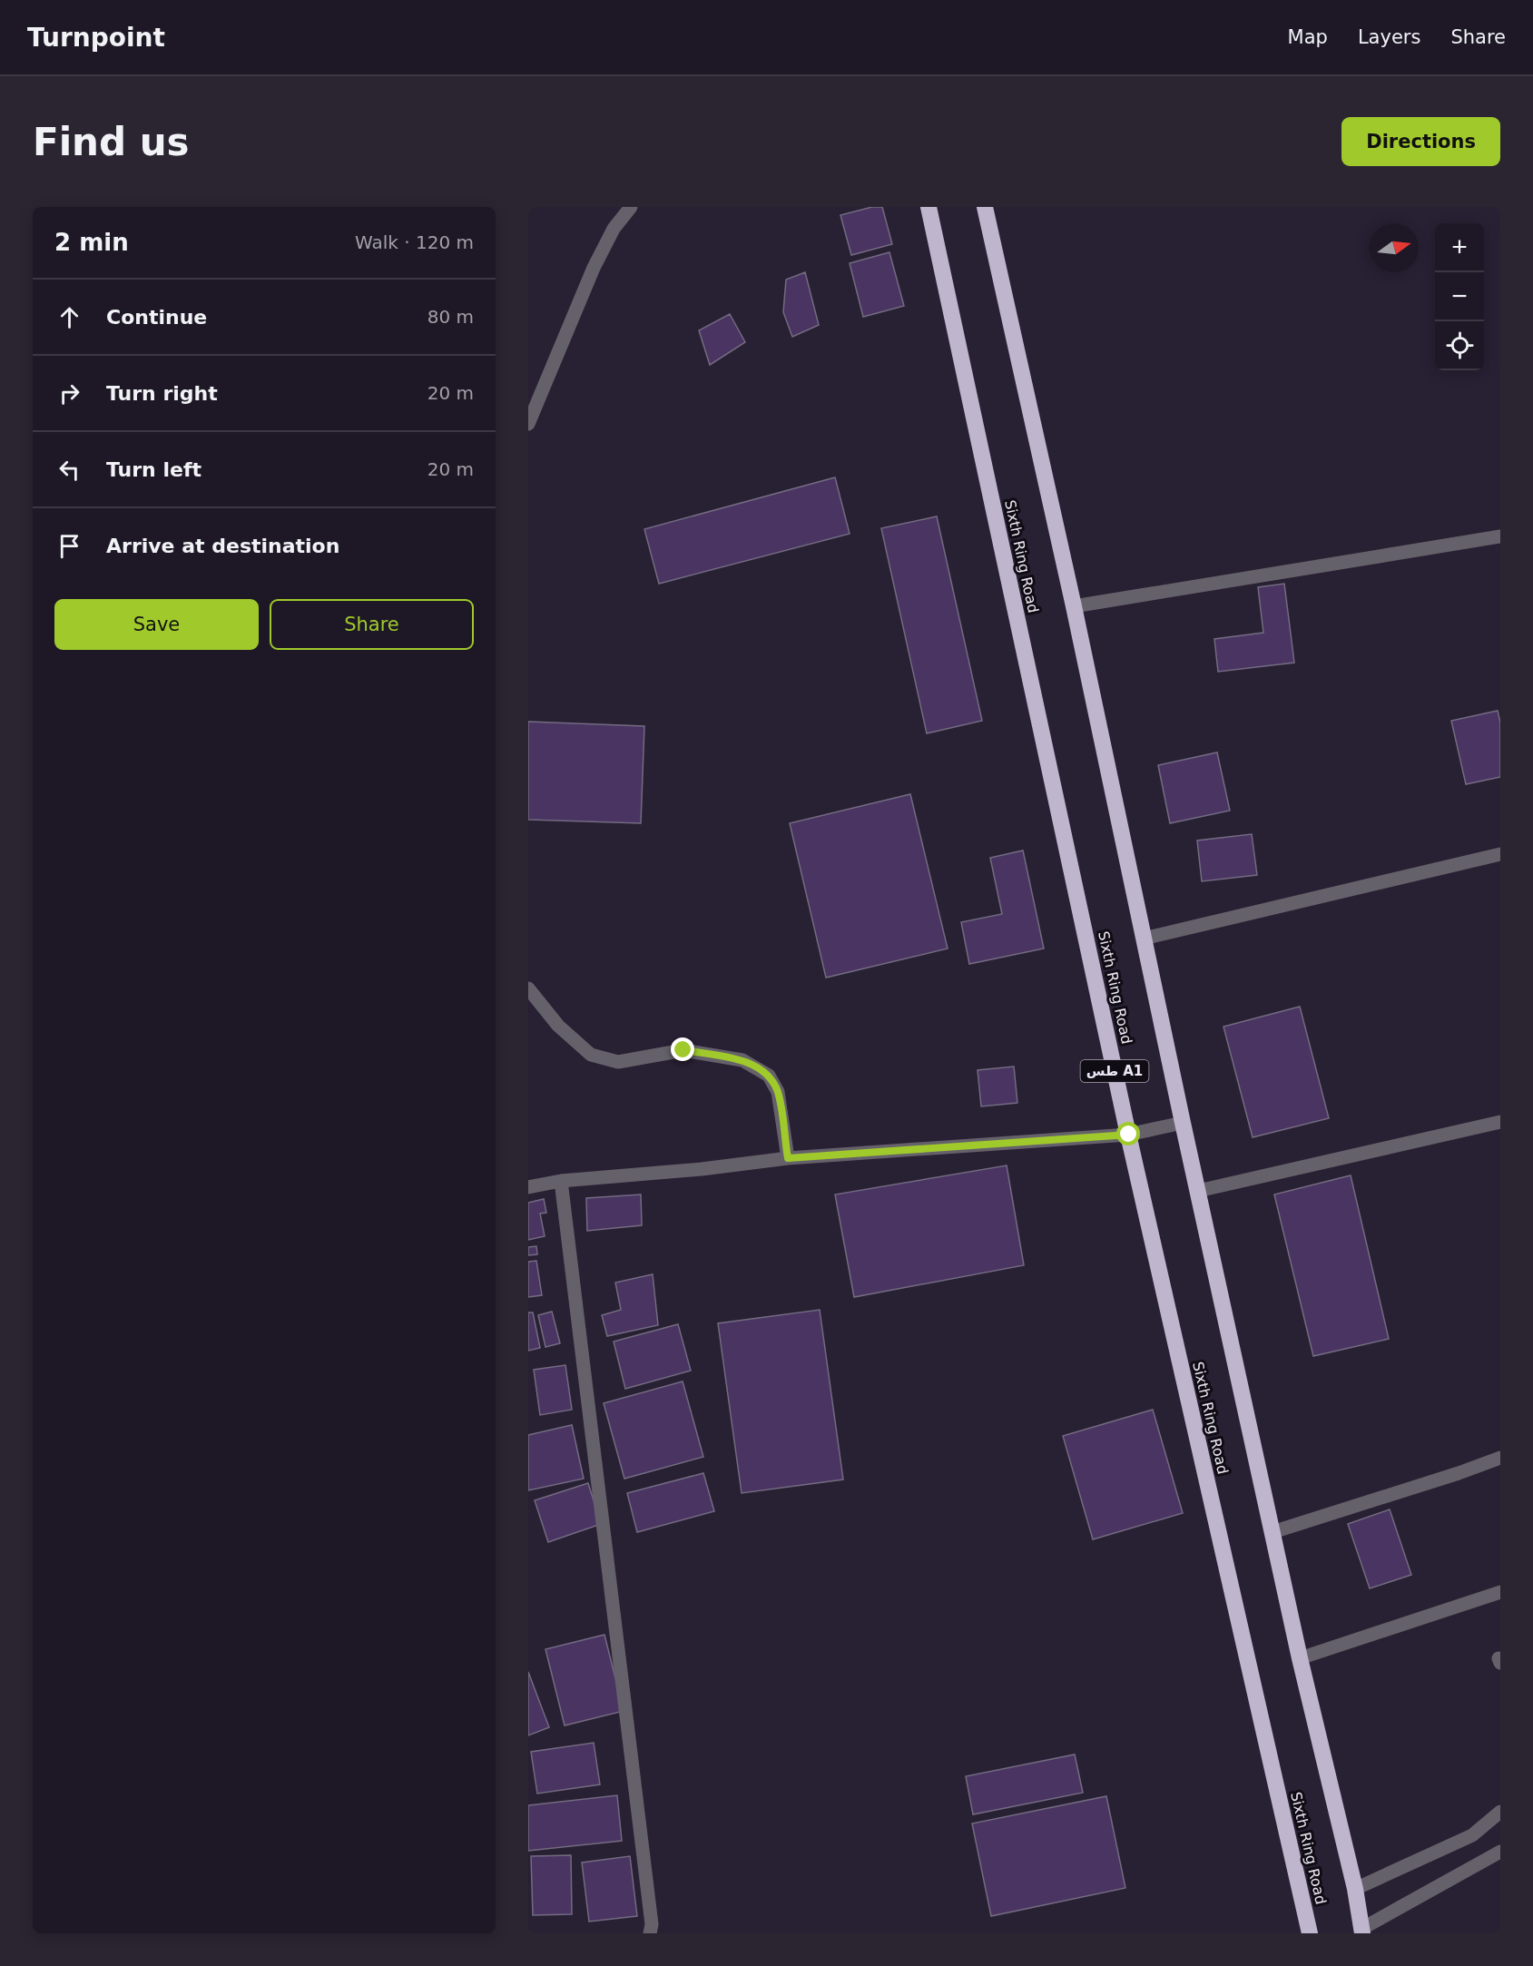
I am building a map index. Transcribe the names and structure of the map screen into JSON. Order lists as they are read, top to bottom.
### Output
{
  "streets": {
    "highway": ["Sixth Ring Road", "طس A1"]
  },
  "north": "right",
  "page": {
    "header": "Turnpoint",
    "nav": ["Map", "Layers", "Share"],
    "buttons": [
      "Directions",
      ["Save", "Share"]
    ],
    "title": "Find us",
    "heading": ["2 min", "Walk · 120 m"],
    "map_buttons": ["+", "−"],
    "list": [
      ["Continue", "80 m"],
      ["Turn right", "20 m"],
      ["Turn left", "20 m"],
      "Arrive at destination"
    ]
  }
}
